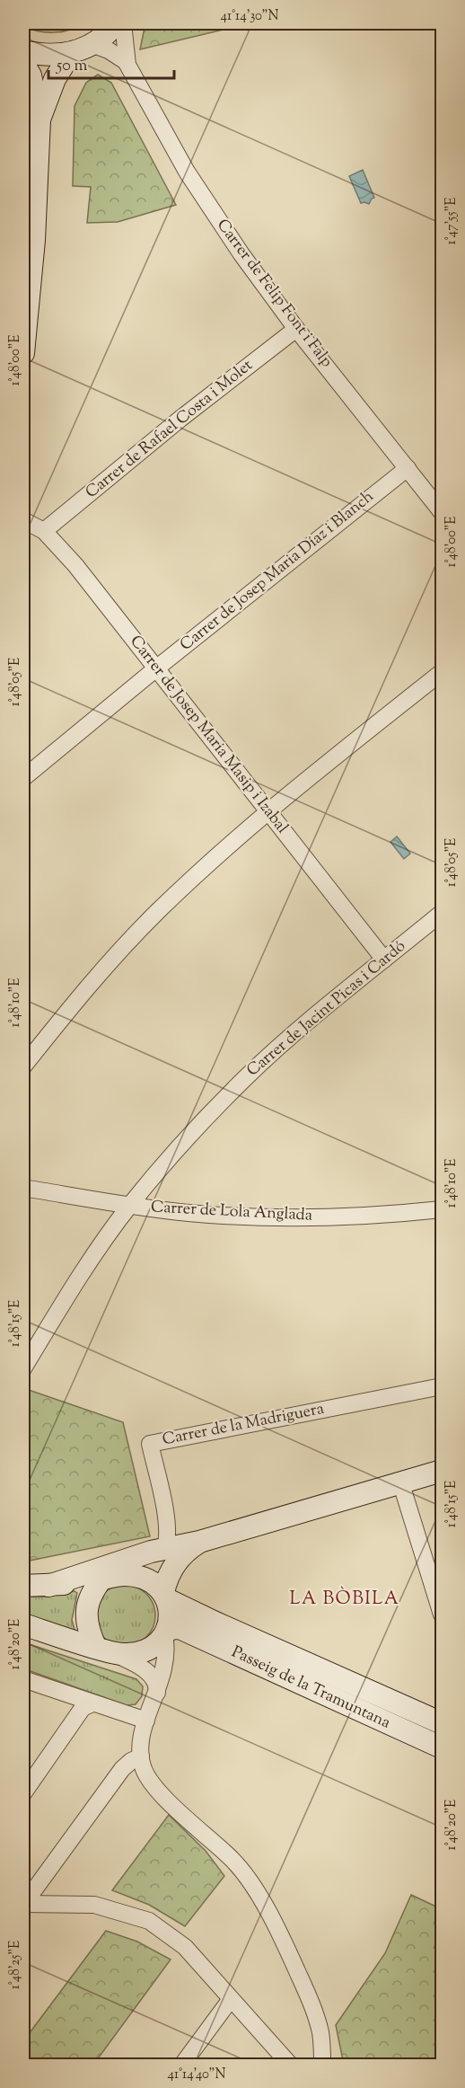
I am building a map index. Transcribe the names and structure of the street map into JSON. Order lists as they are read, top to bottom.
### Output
{
  "streets": {
    "street": [
      "Carrer de Felip Font i Falp",
      "Carrer de Rafael Costa i Molet",
      "Carrer de Josep Maria Díaz i Blanch",
      "Carrer de Josep Maria Masip i Izabal",
      "Carrer de Jacint Picas i Cardó",
      "Carrer de Lola Anglada",
      "Carrer de la Madriguera",
      "Passeig de la Tramuntana"
    ]
  },
  "crossings": [
    ["Carrer de Felip Font i Falp", "Carrer de Rafael Costa i Molet"],
    ["Carrer de Felip Font i Falp", "Carrer de Josep Maria Díaz i Blanch"],
    ["Carrer de Rafael Costa i Molet", "Carrer de Josep Maria Masip i Izabal"],
    ["Carrer de Josep Maria Díaz i Blanch", "Carrer de Josep Maria Masip i Izabal"],
    ["Carrer de Josep Maria Masip i Izabal", "Carrer de Jacint Picas i Cardó"],
    ["Carrer de Jacint Picas i Cardó", "Carrer de Lola Anglada"]
  ],
  "districts": ["LA BÒBILA"],
  "scale_bar": "50 m",
  "coordinates": [
    "41°14'30\"N",
    "1°47'55\"E",
    "1°48'00\"E",
    "1°48'05\"E",
    "1°48'10\"E",
    "1°48'15\"E",
    "1°48'20\"E",
    "1°48'25\"E",
    "41°14'40\"N"
  ]
}
